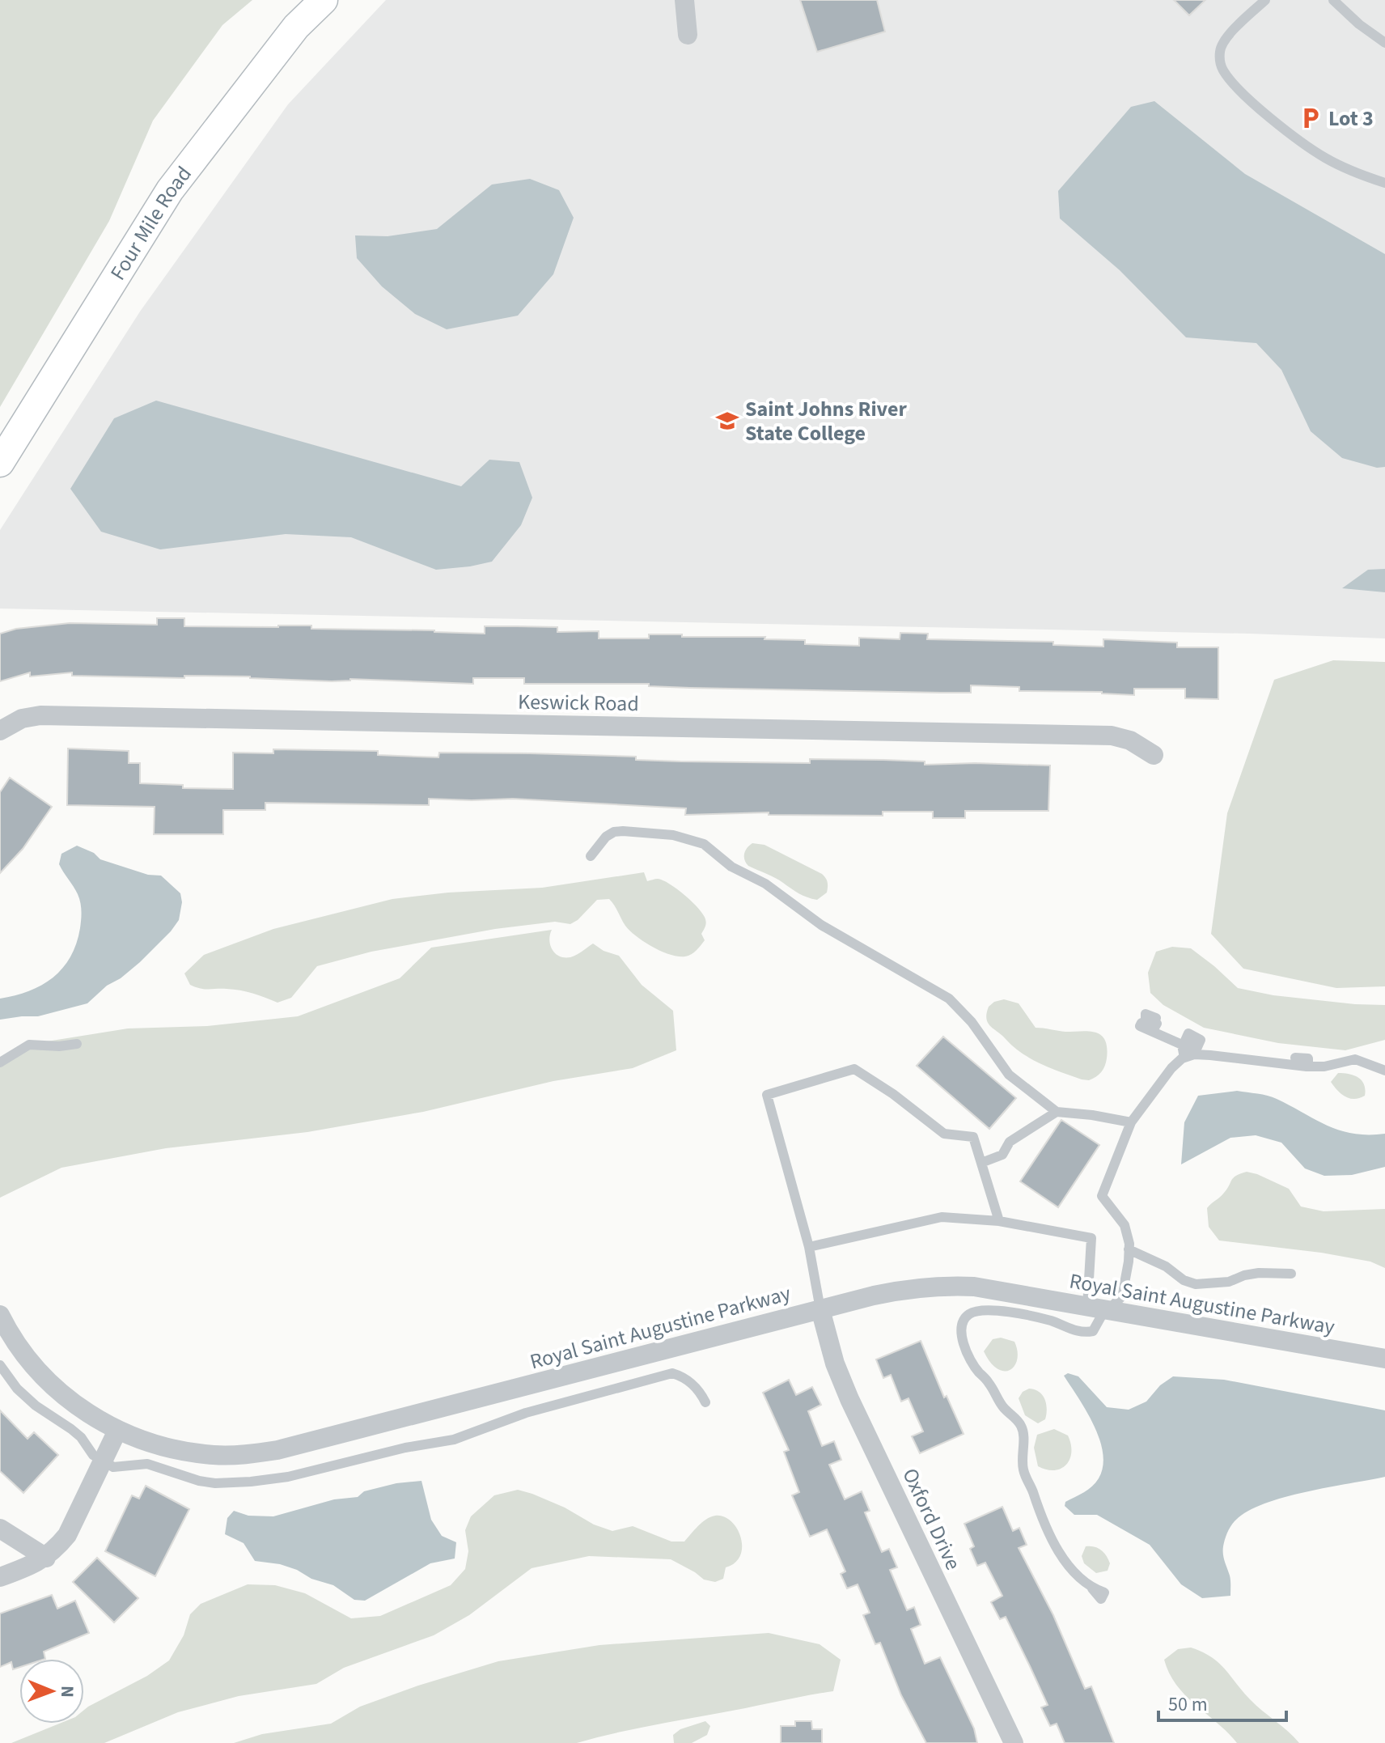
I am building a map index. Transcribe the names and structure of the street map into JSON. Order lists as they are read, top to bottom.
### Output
{
  "streets": {
    "main road": ["Four Mile Road"],
    "street": ["Keswick Road", "Royal Saint Augustine Parkway", "Oxford Drive"]
  },
  "crossings": [
    ["Royal Saint Augustine Parkway", "Oxford Drive"]
  ],
  "places": {
    "parking": ["Lot 3"],
    "school or university": ["Saint Johns River State College"]
  },
  "scale_bar": "50 m",
  "north": "right"
}
